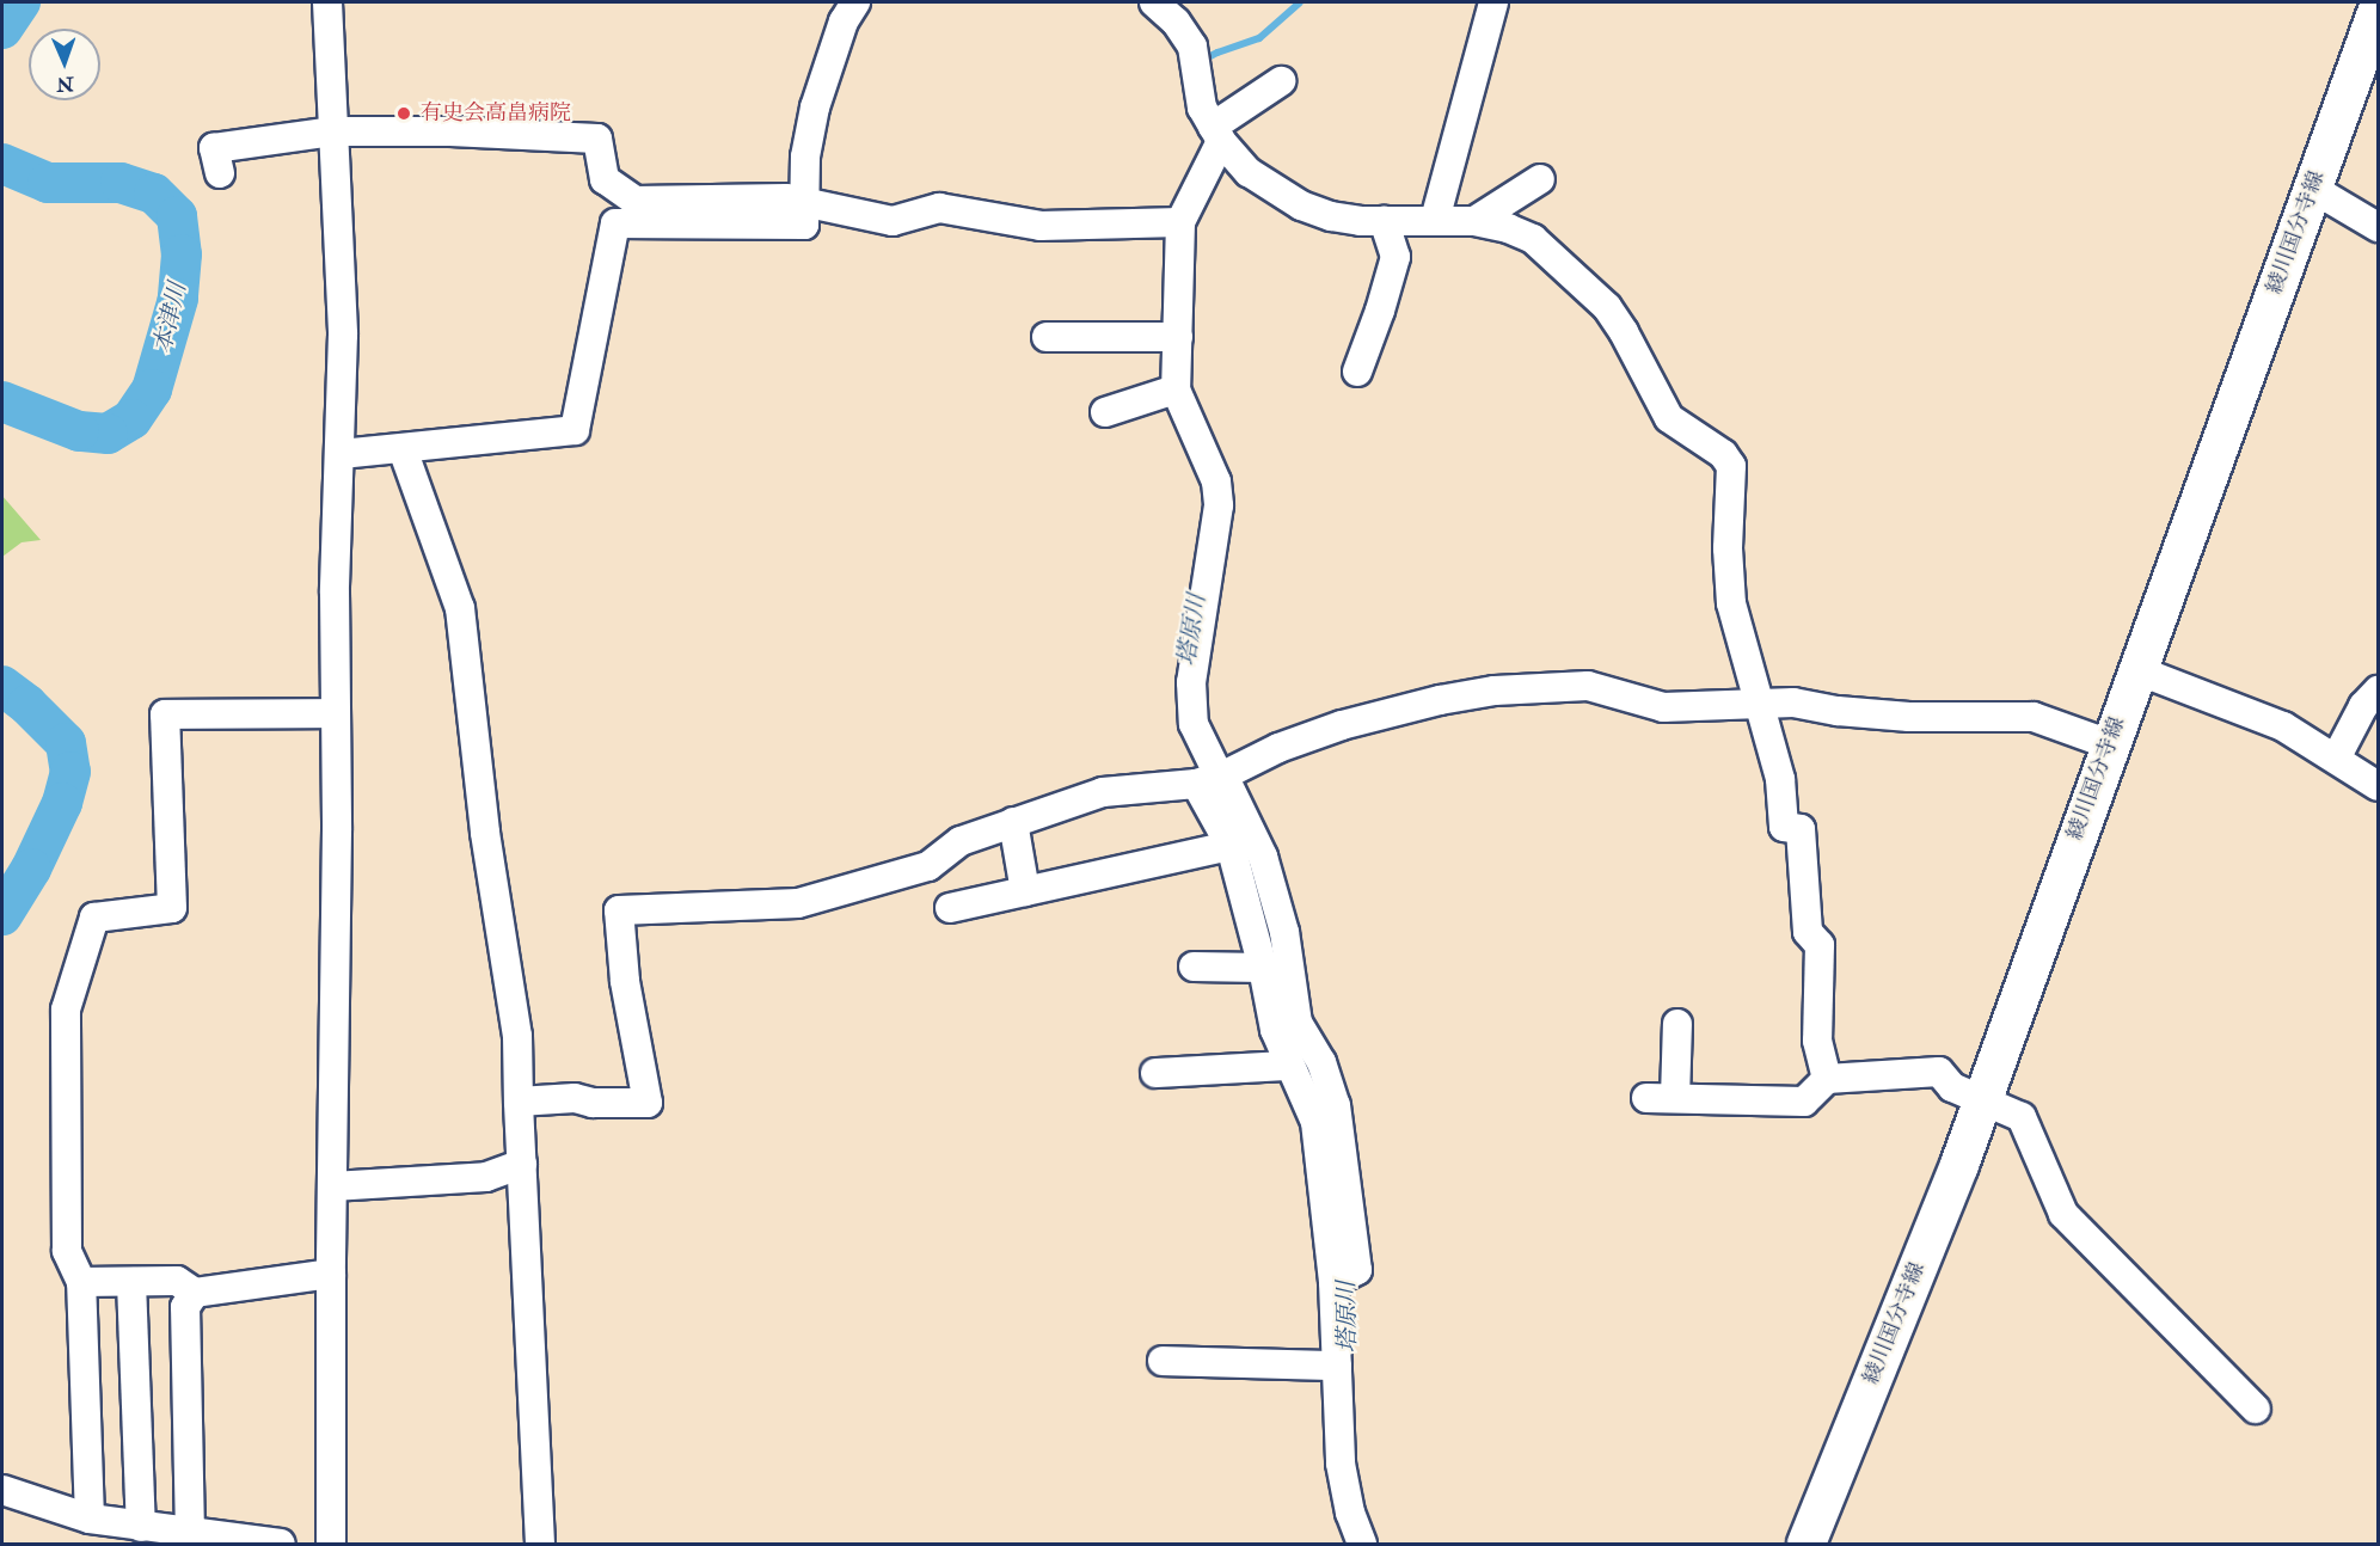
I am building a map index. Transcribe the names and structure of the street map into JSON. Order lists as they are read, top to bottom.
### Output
{
  "streets": {
    "main road": ["綾川国分寺線"]
  },
  "water": ["本津川", "塔原川"],
  "places": ["有史会高畠病院"],
  "north": "bottom"
}
